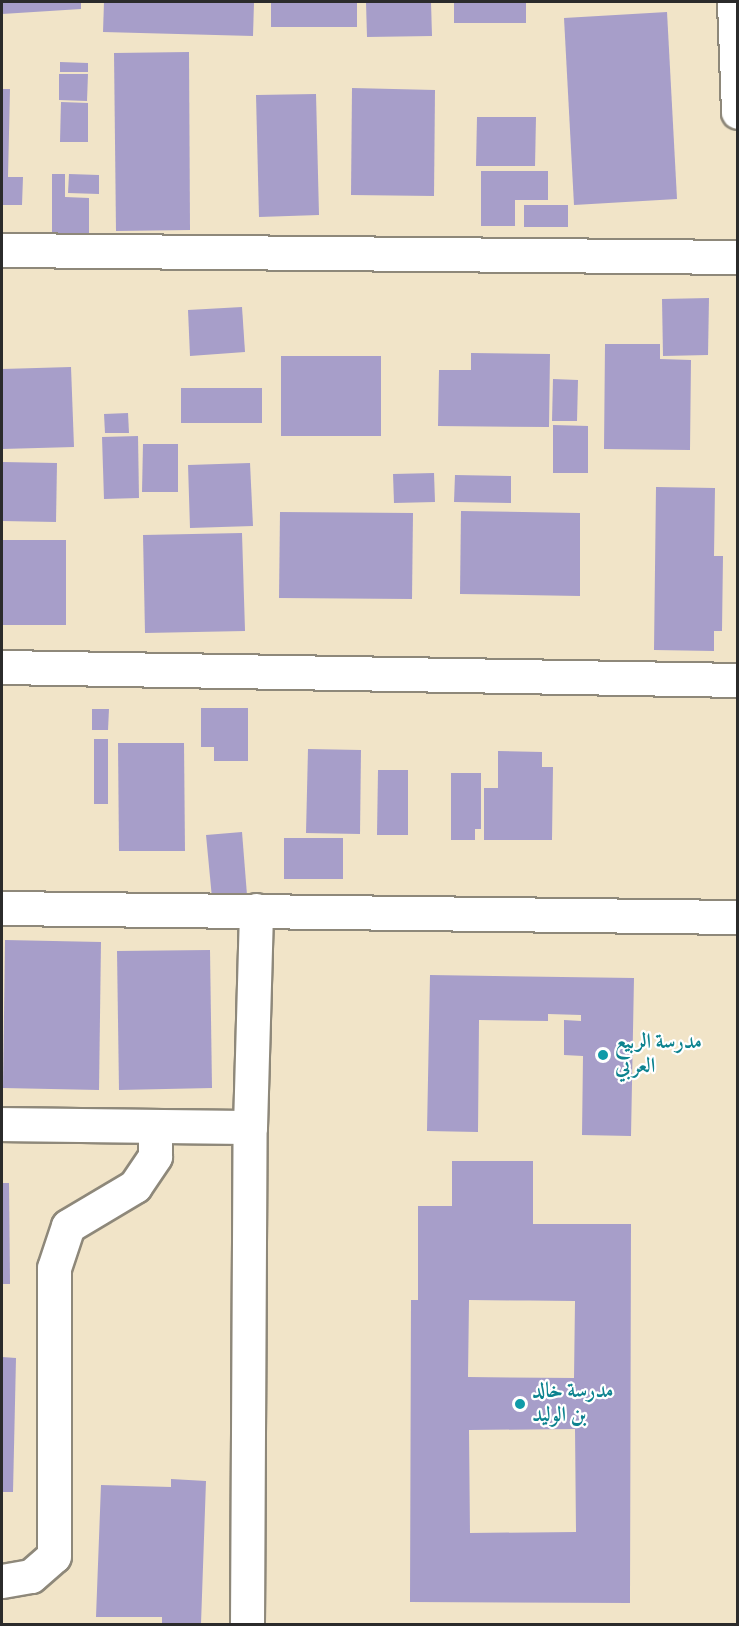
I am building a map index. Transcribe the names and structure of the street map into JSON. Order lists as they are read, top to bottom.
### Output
{
  "places": ["مدرسة الربيع العربي", "مدرسة خالد بن الوليد"]
}
